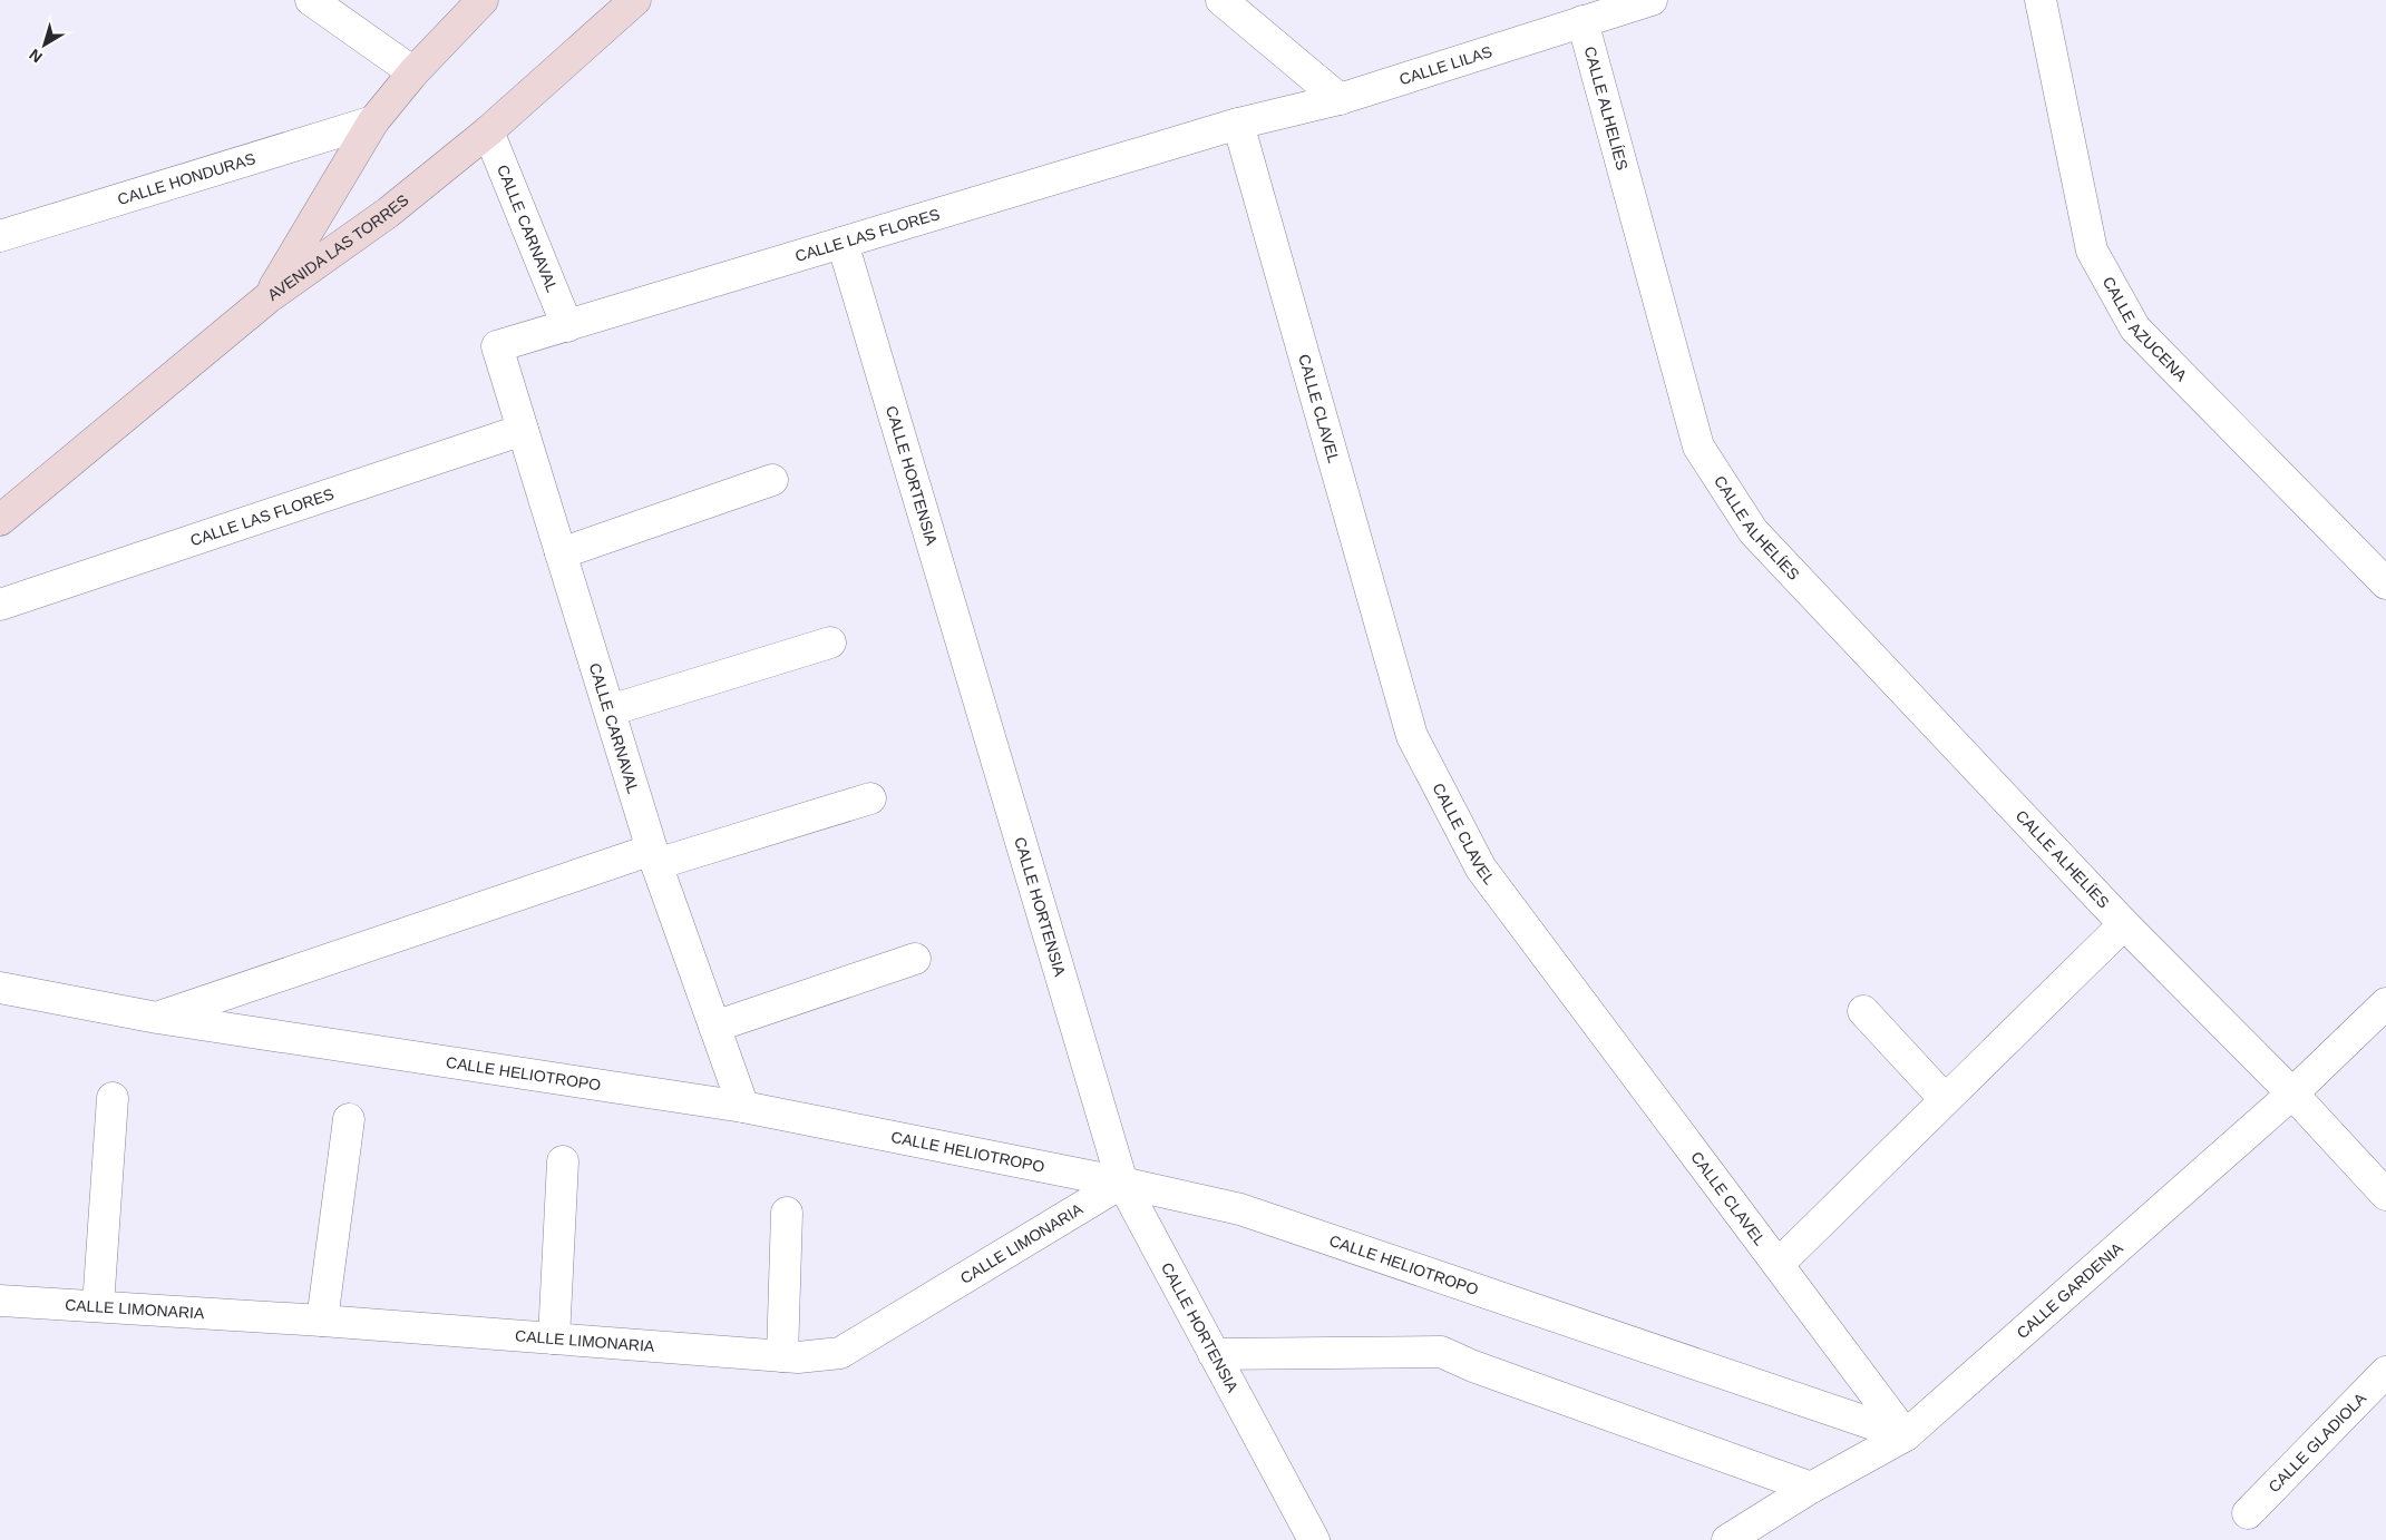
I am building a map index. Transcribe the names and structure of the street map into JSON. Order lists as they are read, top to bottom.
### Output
{
  "streets": {
    "street": [
      "CALLE LILAS",
      "CALLE ALHELÍES",
      "CALLE HONDURAS",
      "CALLE CARNAVAL",
      "CALLE LAS FLORES",
      "AVENIDA LAS TORRES",
      "CALLE AZUCENA",
      "CALLE CLAVEL",
      "CALLE HORTENSIA",
      "CALLE HELIOTROPO",
      "CALLE LIMONARIA",
      "CALLE GARDENIA",
      "CALLE GLADIOLA"
    ]
  },
  "crossings": [
    ["CALLE LILAS", "CALLE ALHELÍES"],
    ["CALLE LILAS", "CALLE LAS FLORES"],
    ["CALLE LILAS", "CALLE CLAVEL"],
    ["CALLE ALHELÍES", "CALLE GARDENIA"],
    ["CALLE HONDURAS", "AVENIDA LAS TORRES"],
    ["CALLE CARNAVAL", "CALLE LAS FLORES"],
    ["CALLE CARNAVAL", "AVENIDA LAS TORRES"],
    ["CALLE CARNAVAL", "CALLE HELIOTROPO"],
    ["CALLE LAS FLORES", "CALLE CLAVEL"],
    ["CALLE LAS FLORES", "CALLE HORTENSIA"],
    ["CALLE CLAVEL", "CALLE HELIOTROPO"],
    ["CALLE CLAVEL", "CALLE GARDENIA"],
    ["CALLE HORTENSIA", "CALLE HELIOTROPO"],
    ["CALLE HORTENSIA", "CALLE LIMONARIA"],
    ["CALLE HELIOTROPO", "CALLE LIMONARIA"],
    ["CALLE HELIOTROPO", "CALLE GARDENIA"]
  ],
  "north": "bottom left"
}
